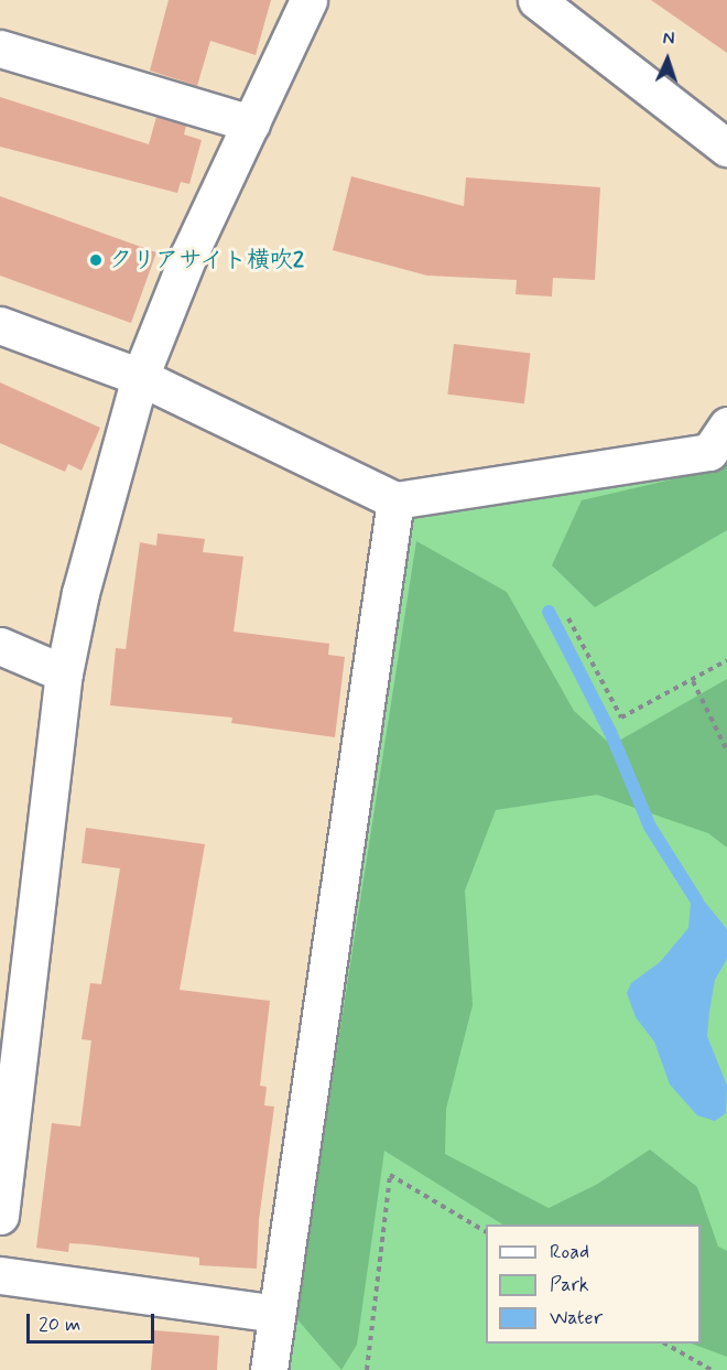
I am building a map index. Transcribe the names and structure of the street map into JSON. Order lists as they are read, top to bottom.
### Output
{
  "places": ["クリアサイト横吹2"],
  "legend": ["Road", "Park", "Water"],
  "scale_bar": "20 m",
  "north": "top"
}
